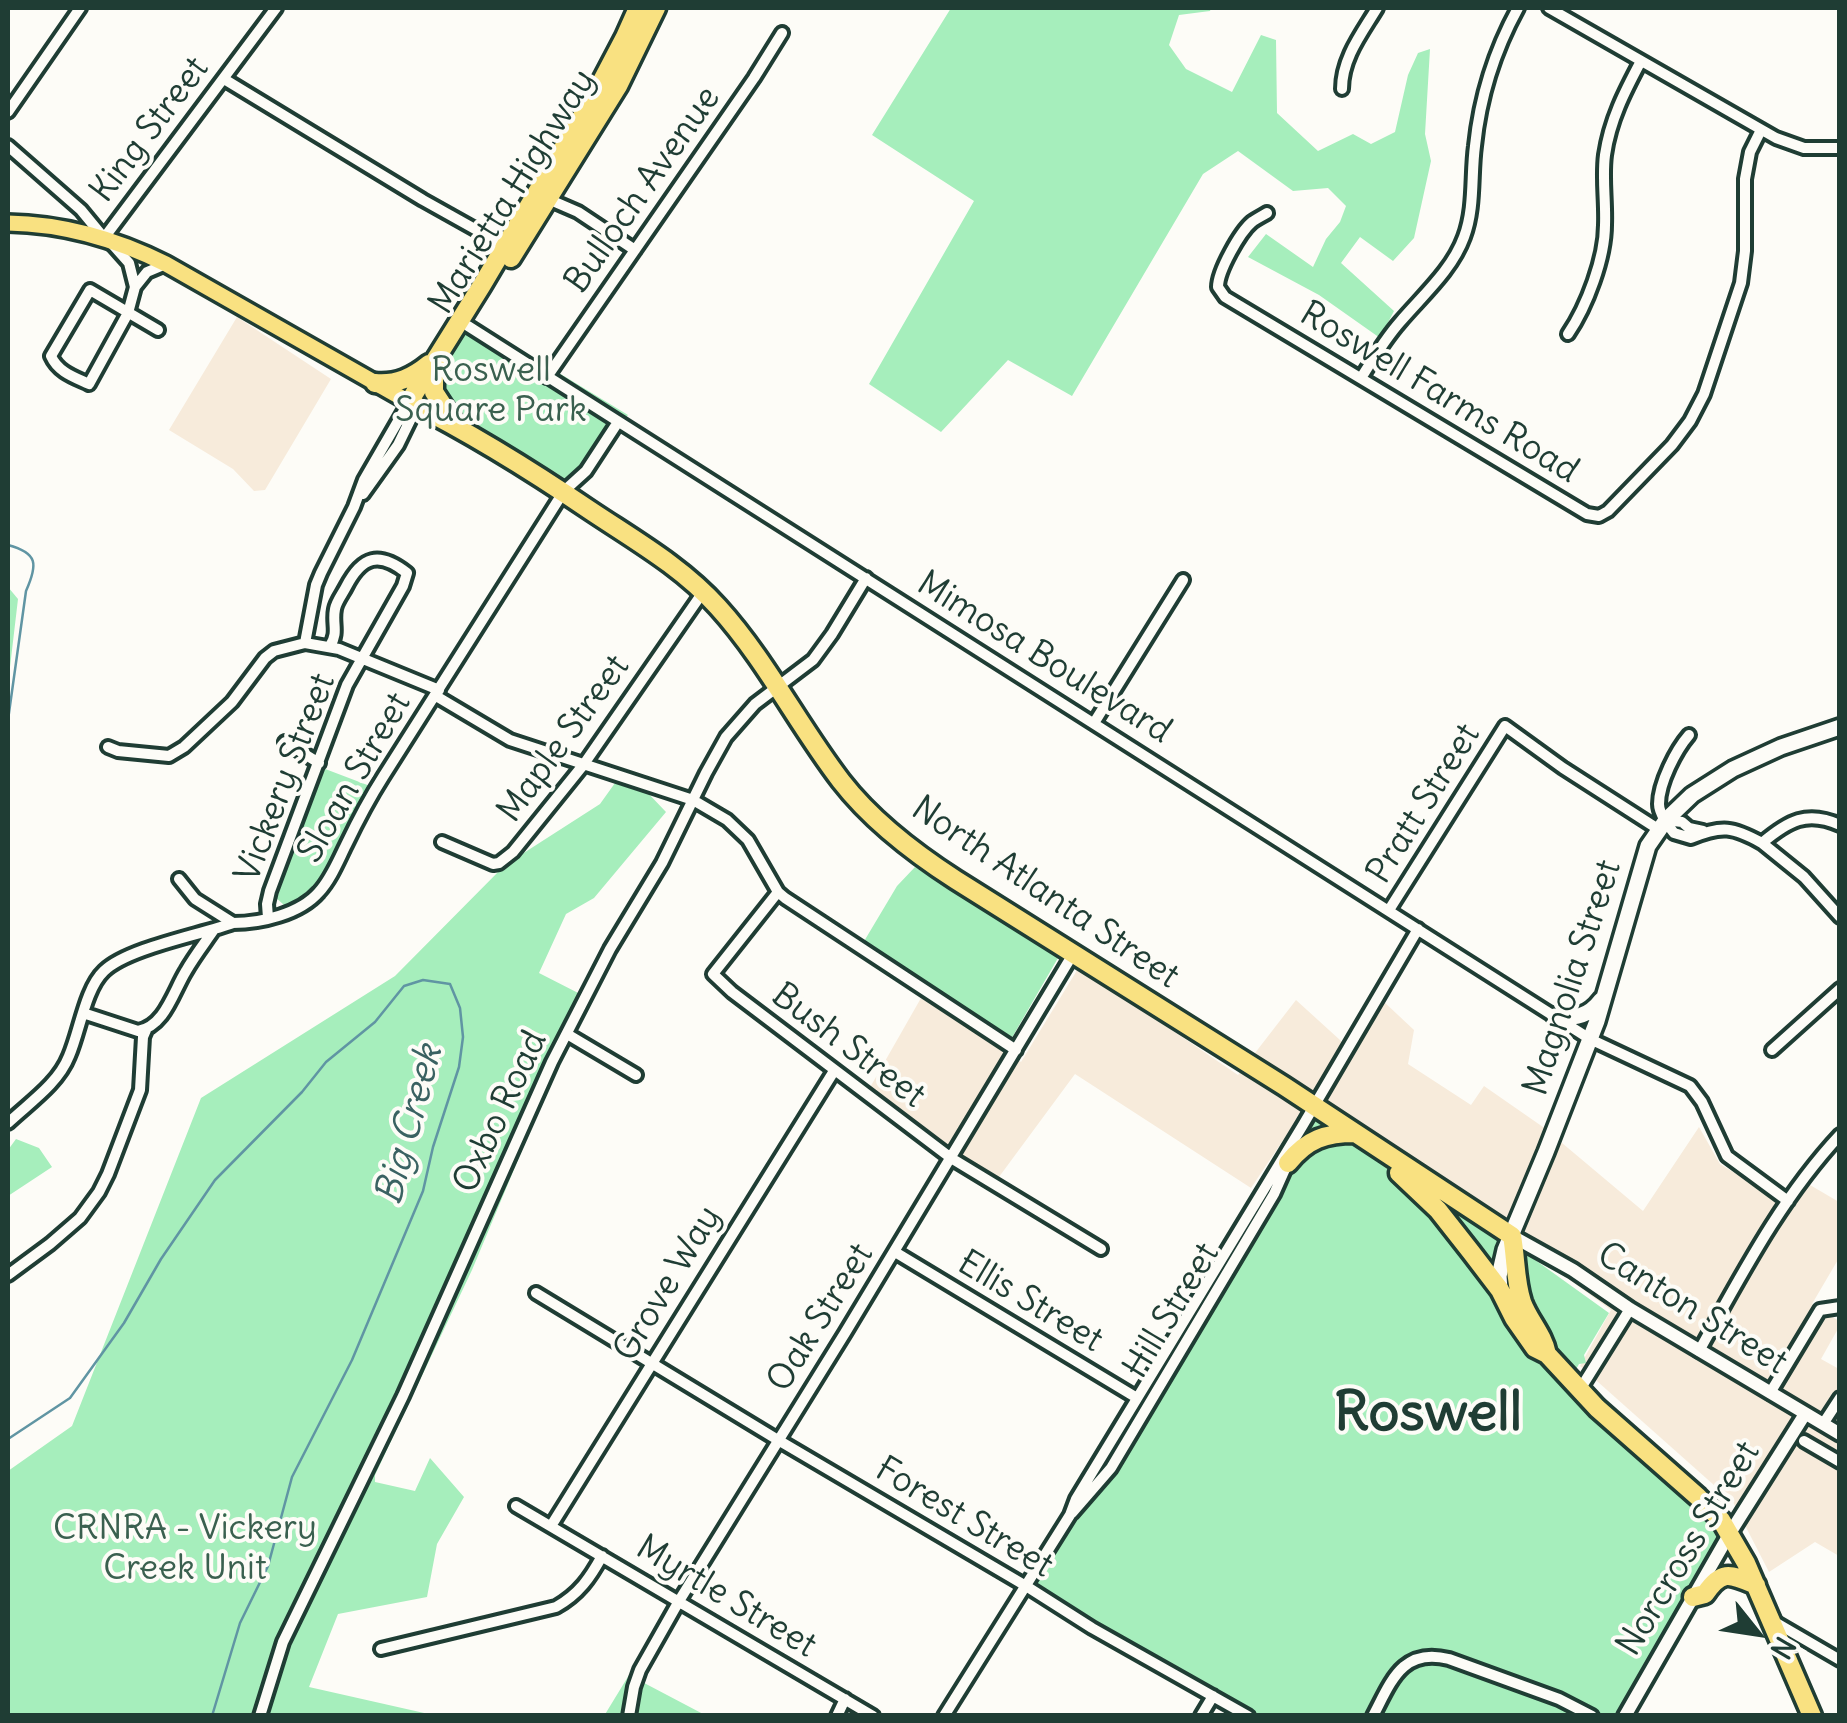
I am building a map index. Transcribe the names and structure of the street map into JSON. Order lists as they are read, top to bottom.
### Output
{
  "streets": {
    "highway": ["Marietta Highway", "North Atlanta Street"],
    "main road": ["Magnolia Street"],
    "street": [
      "King Street",
      "Bulloch Avenue",
      "Roswell Farms Road",
      "Mimosa Boulevard",
      "Maple Street",
      "Vickery Street",
      "Sloan Street",
      "Pratt Street",
      "Bush Street",
      "Oxbo Road",
      "Grove Way",
      "Ellis Street",
      "Canton Street",
      "Hill Street",
      "Oak Street",
      "Forest Street",
      "Norcross Street",
      "Myrtle Street"
    ]
  },
  "crossings": [
    ["Bulloch Avenue", "Mimosa Boulevard"],
    ["Marietta Highway", "Mimosa Boulevard"],
    ["Marietta Highway", "North Atlanta Street"],
    ["Mimosa Boulevard", "Sloan Street"],
    ["Mimosa Boulevard", "Pratt Street"],
    ["Mimosa Boulevard", "Magnolia Street"],
    ["Mimosa Boulevard", "Oxbo Road"],
    ["Mimosa Boulevard", "Hill Street"],
    ["Maple Street", "North Atlanta Street"],
    ["Vickery Street", "Sloan Street"],
    ["Sloan Street", "North Atlanta Street"],
    ["Pratt Street", "Magnolia Street"],
    ["North Atlanta Street", "Magnolia Street"],
    ["North Atlanta Street", "Oxbo Road"],
    ["North Atlanta Street", "Canton Street"],
    ["North Atlanta Street", "Hill Street"],
    ["North Atlanta Street", "Oak Street"],
    ["Magnolia Street", "Canton Street"],
    ["Bush Street", "Grove Way"],
    ["Bush Street", "Oak Street"],
    ["Grove Way", "Forest Street"],
    ["Grove Way", "Myrtle Street"],
    ["Ellis Street", "Hill Street"],
    ["Ellis Street", "Oak Street"],
    ["Canton Street", "Norcross Street"],
    ["Hill Street", "Forest Street"],
    ["Oak Street", "Forest Street"],
    ["Oak Street", "Myrtle Street"]
  ],
  "districts": ["Roswell"],
  "water": ["Big Creek"],
  "parks": ["Roswell Square Park", "CRNRA - Vickery Creek Unit"],
  "north": "bottom right"
}
